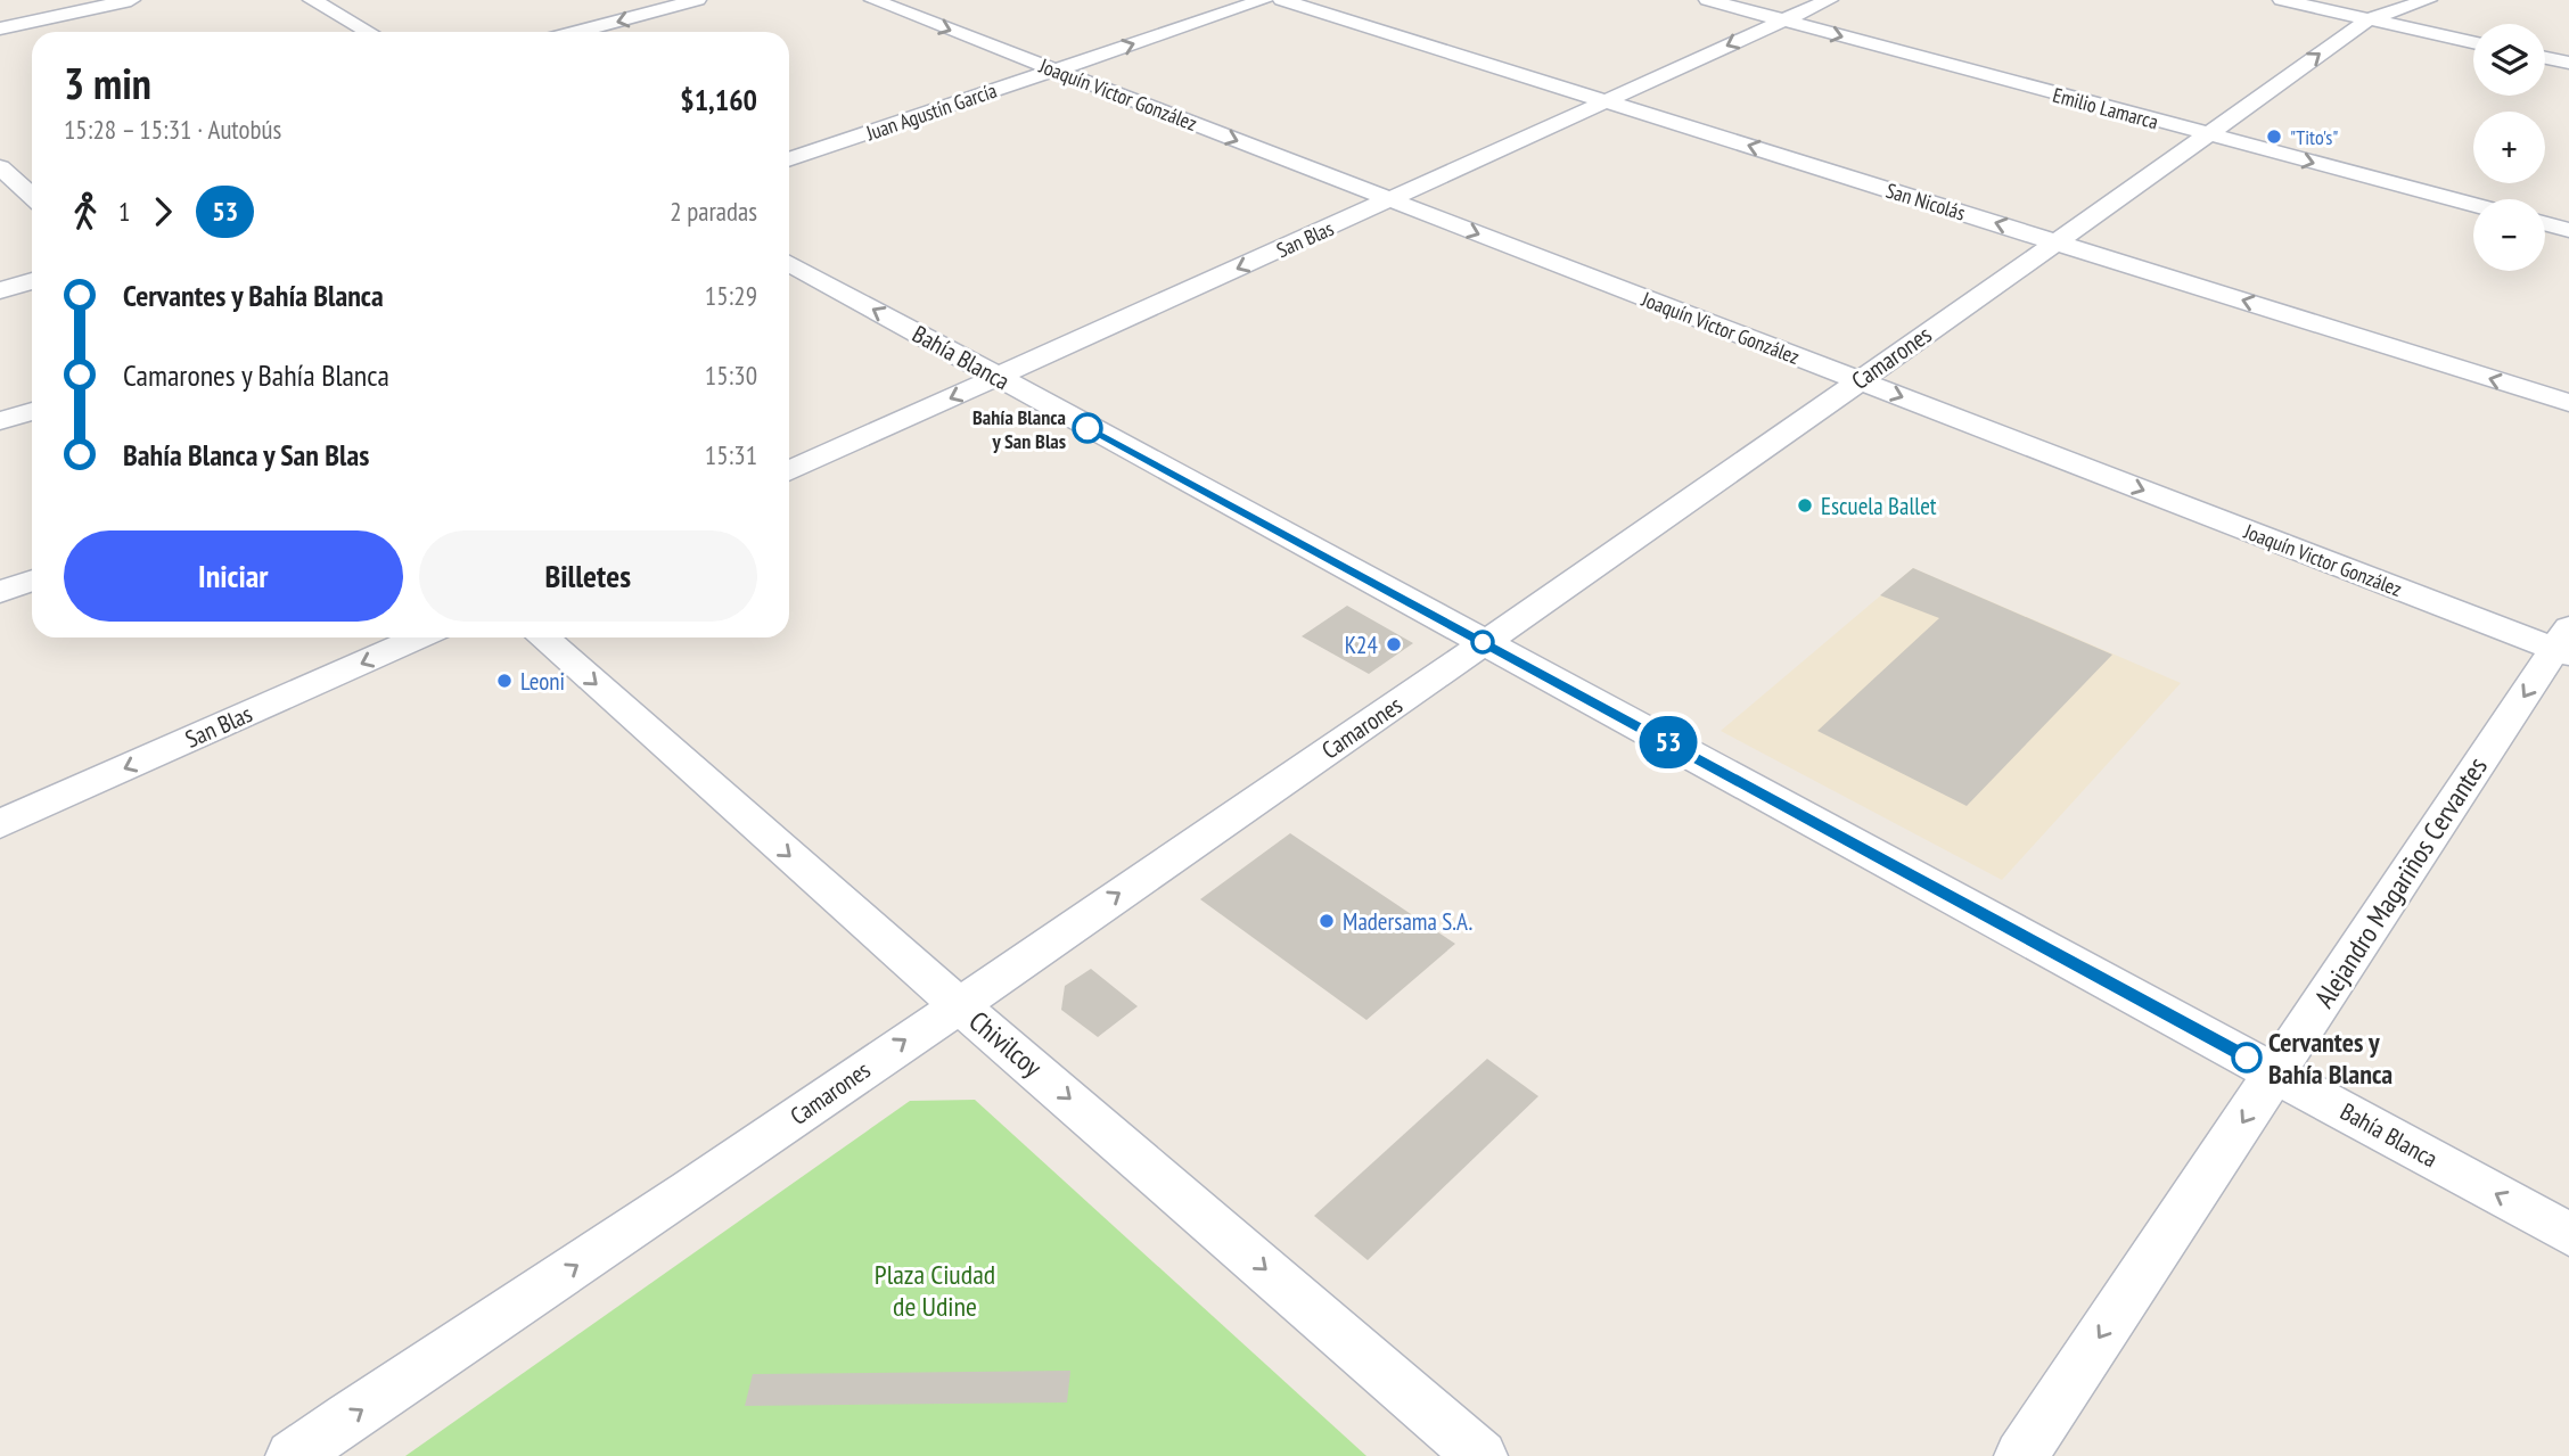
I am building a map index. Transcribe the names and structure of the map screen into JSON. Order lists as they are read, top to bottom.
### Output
{
  "streets": {
    "street": [
      "Joaquín Victor González",
      "Emilio Lamarca",
      "Juan Agustín García",
      "San Nicolás",
      "San Blas",
      "Bahía Blanca",
      "Camarones",
      "Alejandro Magariños Cervantes",
      "Chivilcoy"
    ]
  },
  "crossings": [
    ["Joaquín Victor González", "Juan Agustín García"],
    ["Joaquín Victor González", "San Blas"],
    ["Joaquín Victor González", "Camarones"],
    ["Joaquín Victor González", "Alejandro Magariños Cervantes"],
    ["Emilio Lamarca", "San Blas"],
    ["Emilio Lamarca", "Camarones"],
    ["San Nicolás", "San Blas"],
    ["San Nicolás", "Camarones"],
    ["San Blas", "Bahía Blanca"],
    ["Bahía Blanca", "Camarones"],
    ["Bahía Blanca", "Alejandro Magariños Cervantes"],
    ["Camarones", "Chivilcoy"]
  ],
  "one_way": [
    "Joaquín Victor González",
    "Emilio Lamarca",
    "Juan Agustín García",
    "San Nicolás",
    "San Blas",
    "Camarones",
    "Alejandro Magariños Cervantes",
    "Chivilcoy"
  ],
  "parks": ["Plaza Ciudad de Udine"],
  "places": [
    "\"Tito's\"",
    "Bahía Blanca y San Blas",
    "Escuela Ballet",
    "K24",
    "Leoni",
    "Madersama S.A.",
    "Cervantes y Bahía Blanca"
  ],
  "lines": ["bus line 53"],
  "page": {
    "on_map": "53",
    "map_buttons": ["+", "−"],
    "heading": ["3 min", "15:28 – 15:31 · Autobús", "$1,160"],
    "legs": ["1", "53", "2 paradas"],
    "list": [
      {
        "name": "Cervantes y Bahía Blanca",
        "value": "15:29"
      },
      {
        "name": "Camarones y Bahía Blanca",
        "value": "15:30"
      },
      {
        "name": "Bahía Blanca y San Blas",
        "value": "15:31"
      }
    ],
    "buttons": ["Iniciar", "Billetes"]
  }
}
